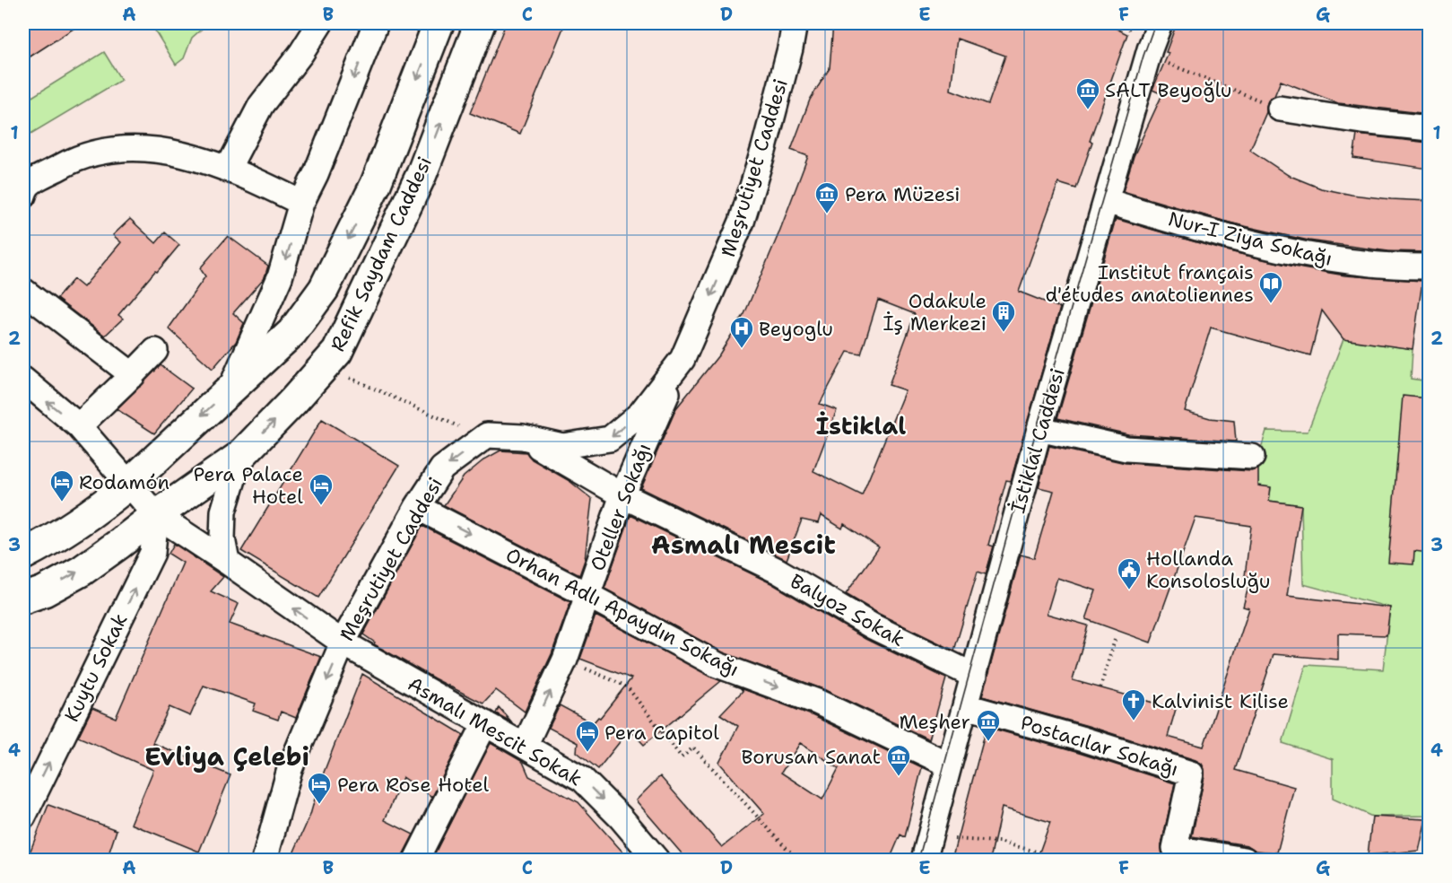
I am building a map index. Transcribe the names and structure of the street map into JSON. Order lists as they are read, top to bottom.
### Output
{
  "streets": {
    "main road": ["Refik Saydam Caddesi"],
    "street": [
      "Meşrutiyet Caddesi",
      "Nur-I Ziya Sokağı",
      "İstiklal Caddesi",
      "Oteller Sokağı",
      "Balyoz Sokak",
      "Orhan Adlı Apaydın Sokağı",
      "Kuytu Sokak",
      "Asmalı Mescit Sokak",
      "Postacılar Sokağı"
    ]
  },
  "crossings": [
    ["Meşrutiyet Caddesi", "Oteller Sokağı"],
    ["Meşrutiyet Caddesi", "Balyoz Sokak"],
    ["Meşrutiyet Caddesi", "Orhan Adlı Apaydın Sokağı"],
    ["Meşrutiyet Caddesi", "Asmalı Mescit Sokak"],
    ["Nur-I Ziya Sokağı", "İstiklal Caddesi"],
    ["Refik Saydam Caddesi", "Kuytu Sokak"],
    ["Refik Saydam Caddesi", "Asmalı Mescit Sokak"],
    ["İstiklal Caddesi", "Balyoz Sokak"],
    ["İstiklal Caddesi", "Orhan Adlı Apaydın Sokağı"],
    ["İstiklal Caddesi", "Postacılar Sokağı"],
    ["Oteller Sokağı", "Balyoz Sokak"],
    ["Oteller Sokağı", "Orhan Adlı Apaydın Sokağı"],
    ["Oteller Sokağı", "Asmalı Mescit Sokak"],
    ["Kuytu Sokak", "Asmalı Mescit Sokak"]
  ],
  "one_way": ["Meşrutiyet Caddesi", "Orhan Adlı Apaydın Sokağı", "Kuytu Sokak"],
  "districts": ["İstiklal", "Asmalı Mescit", "Evliya Çelebi"],
  "places": {
    "museum": [
      "SALT Beyoğlu",
      "Pera Müzesi",
      "Meşher",
      "Borusan Sanat"
    ],
    "library": ["Institut français d'études anatoliennes"],
    "building": ["Odakule İş Merkezi"],
    "hospital": ["Beyoglu"],
    "hotel": [
      "Rodamón",
      "Pera Palace Hotel",
      "Pera Capitol",
      "Pera Rose Hotel"
    ],
    "public building": ["Hollanda Konsolosluğu"],
    "church": ["Kalvinist Kilise"]
  },
  "grid": {
    "columns": [
      "A",
      "B",
      "C",
      "D",
      "E",
      "F",
      "G"
    ],
    "rows": [
      "1",
      "2",
      "3",
      "4"
    ]
  }
}
